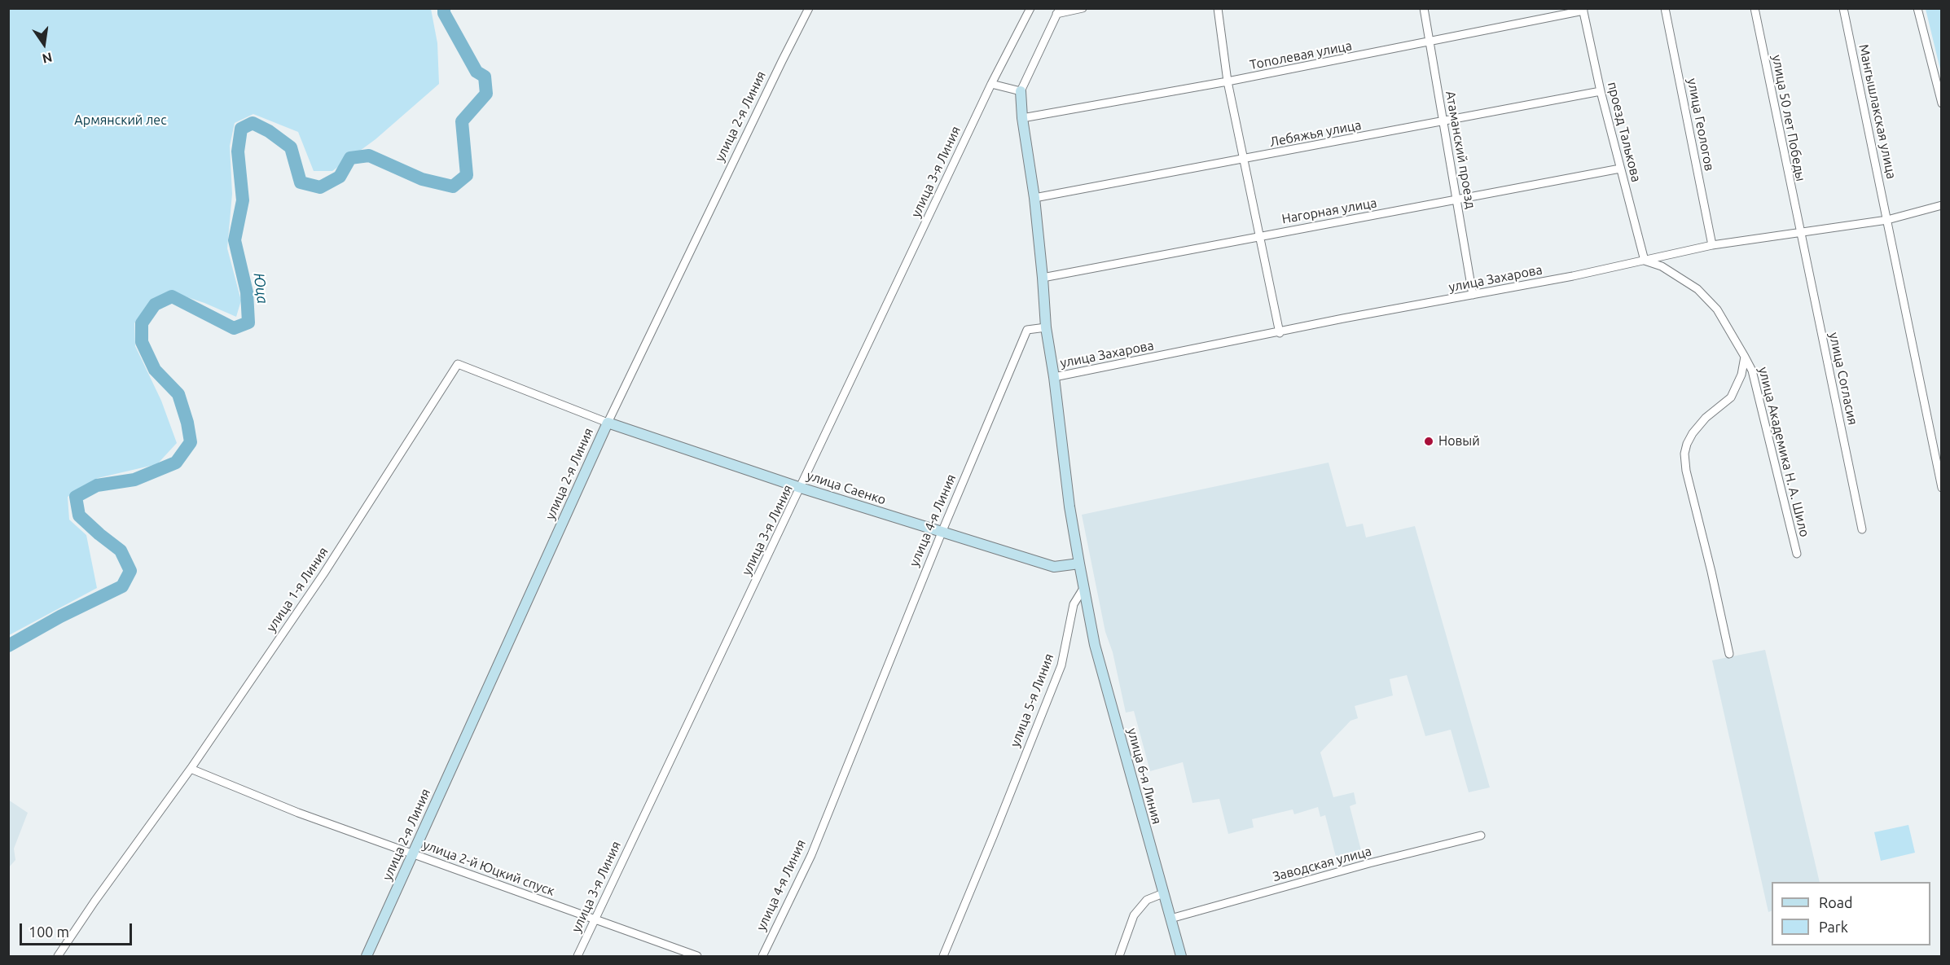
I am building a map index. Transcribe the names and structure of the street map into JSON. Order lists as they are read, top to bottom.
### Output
{
  "streets": {
    "street": [
      "Тополевая улица",
      "Мангышлакская улица",
      "улица 2-я Линия",
      "улица 50 лет Победы",
      "улица Геологов",
      "проезд Талькова",
      "Лебяжья улица",
      "Атаманский проезд",
      "улица 3-я Линия",
      "Нагорная улица",
      "улица Захарова",
      "улица Согласия",
      "улица Академика Н. А. Шило",
      "улица Саенко",
      "улица 4-я Линия",
      "улица 1-я Линия",
      "улица 5-я Линия",
      "улица 6-я Линия",
      "Заводская улица",
      "улица 2-й Юцкий спуск"
    ]
  },
  "crossings": [
    ["Тополевая улица", "проезд Талькова"],
    ["Тополевая улица", "Атаманский проезд"],
    ["Мангышлакская улица", "улица Захарова"],
    ["улица 2-я Линия", "улица Саенко"],
    ["улица 2-я Линия", "улица 1-я Линия"],
    ["улица 2-я Линия", "улица 2-й Юцкий спуск"],
    ["улица 50 лет Победы", "улица Захарова"],
    ["улица 50 лет Победы", "улица Согласия"],
    ["улица Геологов", "улица Захарова"],
    ["проезд Талькова", "Лебяжья улица"],
    ["проезд Талькова", "Нагорная улица"],
    ["проезд Талькова", "улица Захарова"],
    ["проезд Талькова", "улица Академика Н. А. Шило"],
    ["Лебяжья улица", "Атаманский проезд"],
    ["Атаманский проезд", "Нагорная улица"],
    ["Атаманский проезд", "улица Захарова"],
    ["улица 3-я Линия", "улица Саенко"],
    ["улица 3-я Линия", "улица 2-й Юцкий спуск"],
    ["улица Захарова", "улица Согласия"],
    ["улица Захарова", "улица Академика Н. А. Шило"],
    ["улица Саенко", "улица 4-я Линия"],
    ["улица Саенко", "улица 1-я Линия"],
    ["улица 1-я Линия", "улица 2-й Юцкий спуск"],
    ["улица 5-я Линия", "улица 6-я Линия"],
    ["улица 6-я Линия", "Заводская улица"]
  ],
  "water": ["Юца"],
  "parks": ["Армянский лес"],
  "places": ["Новый"],
  "legend": ["Road", "Park"],
  "scale_bar": "100 m",
  "north": "bottom"
}
